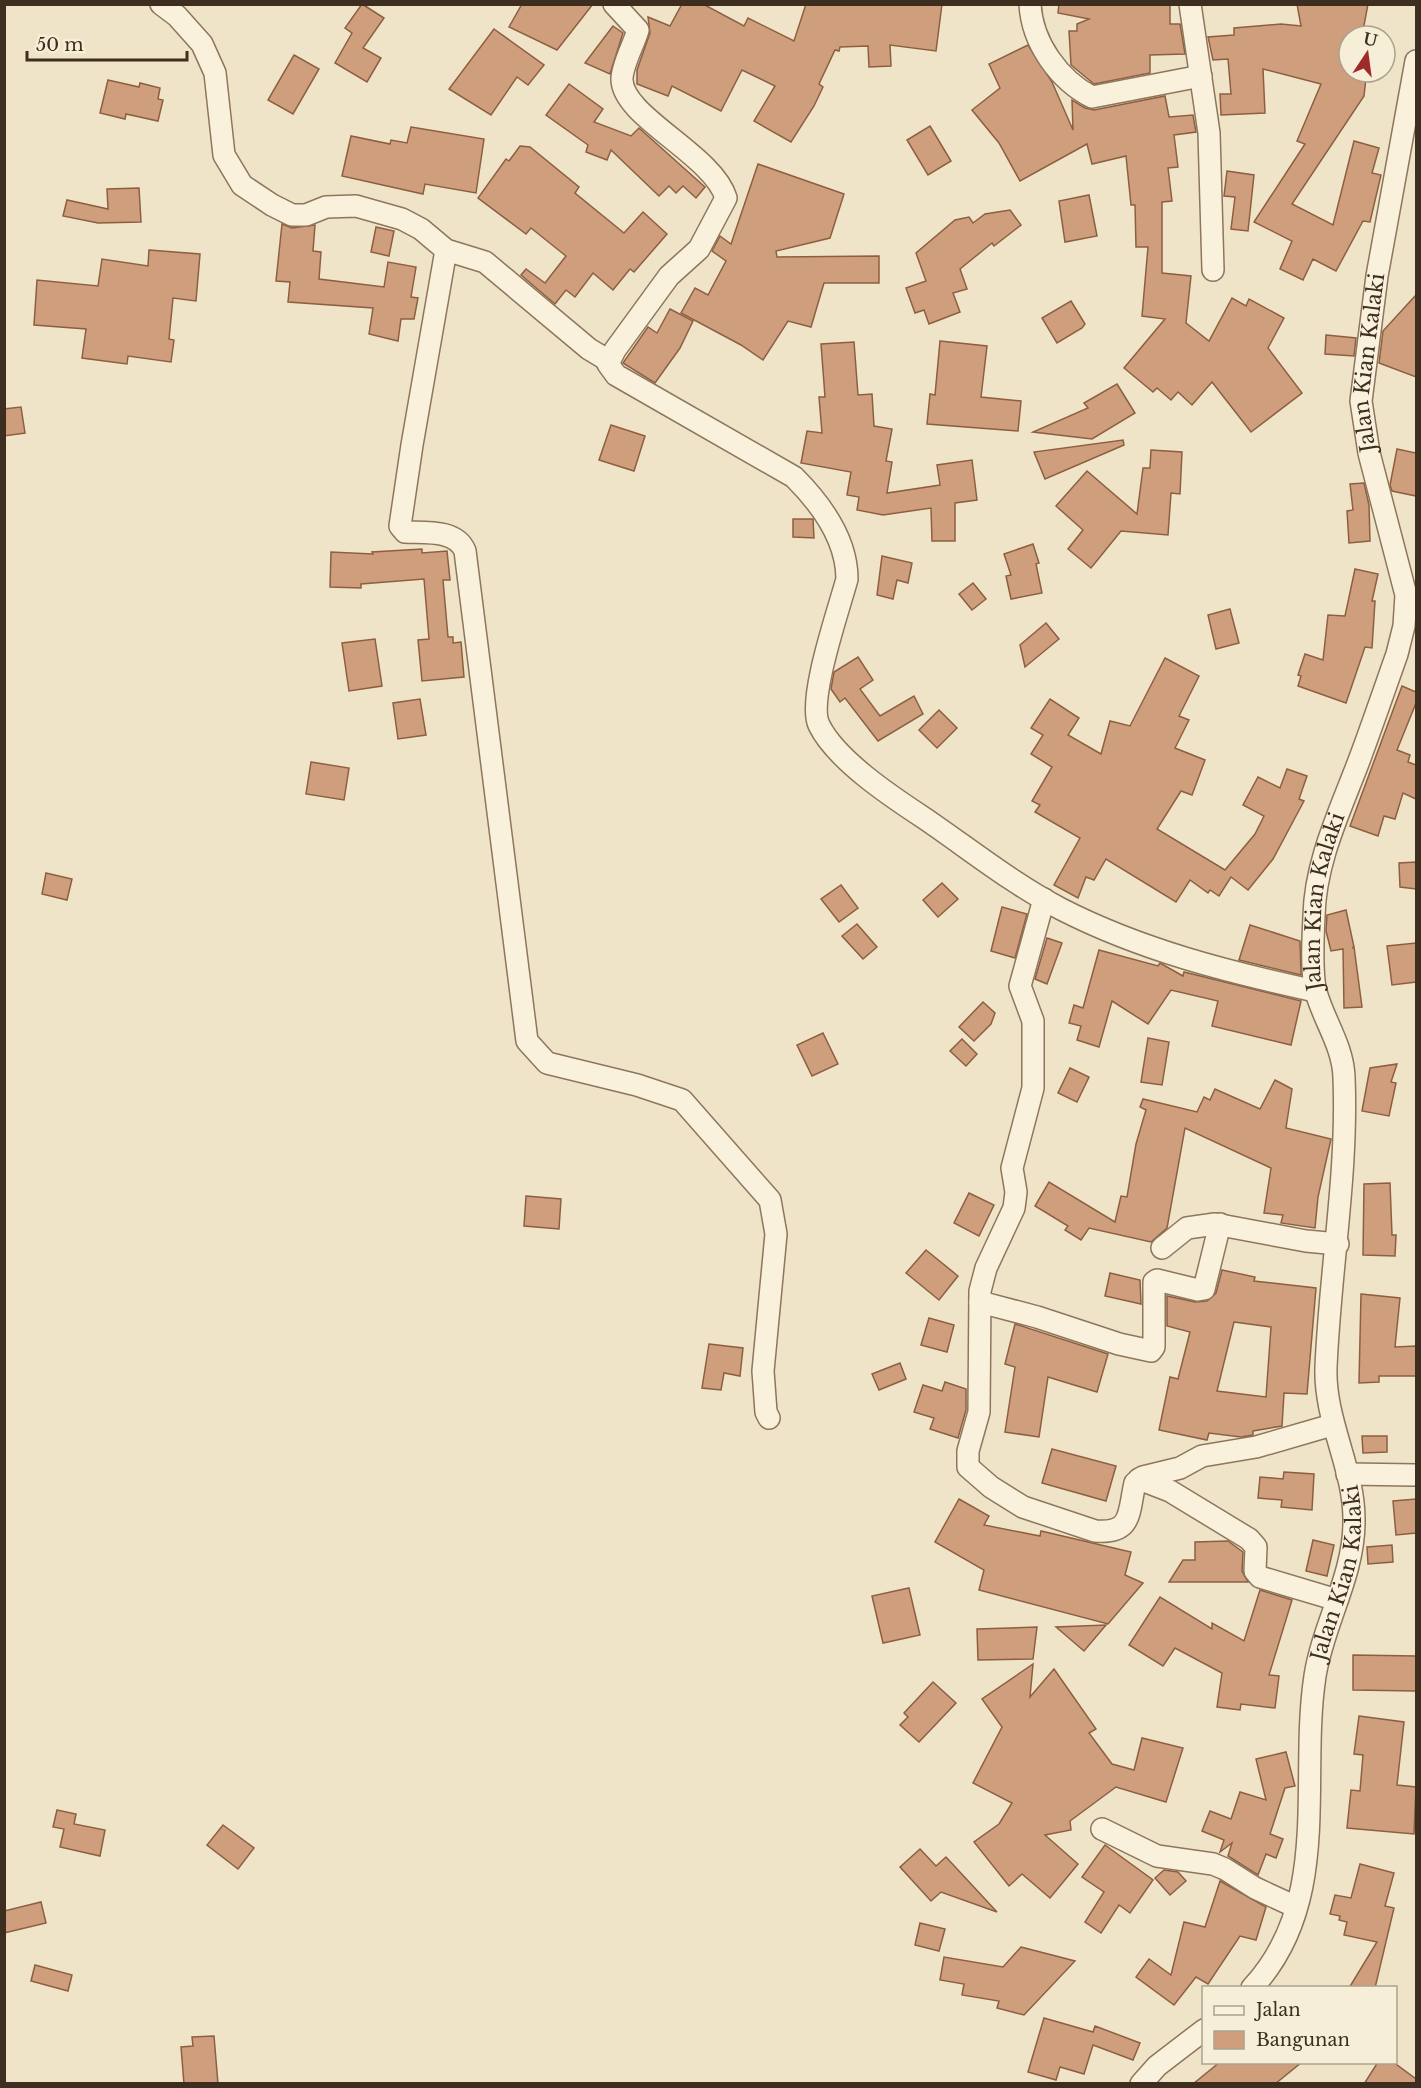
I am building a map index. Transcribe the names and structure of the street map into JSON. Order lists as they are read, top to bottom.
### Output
{
  "streets": {
    "street": ["Jalan Kian Kalaki"]
  },
  "legend": ["Jalan", "Bangunan"],
  "scale_bar": "50 m",
  "north": "top"
}
